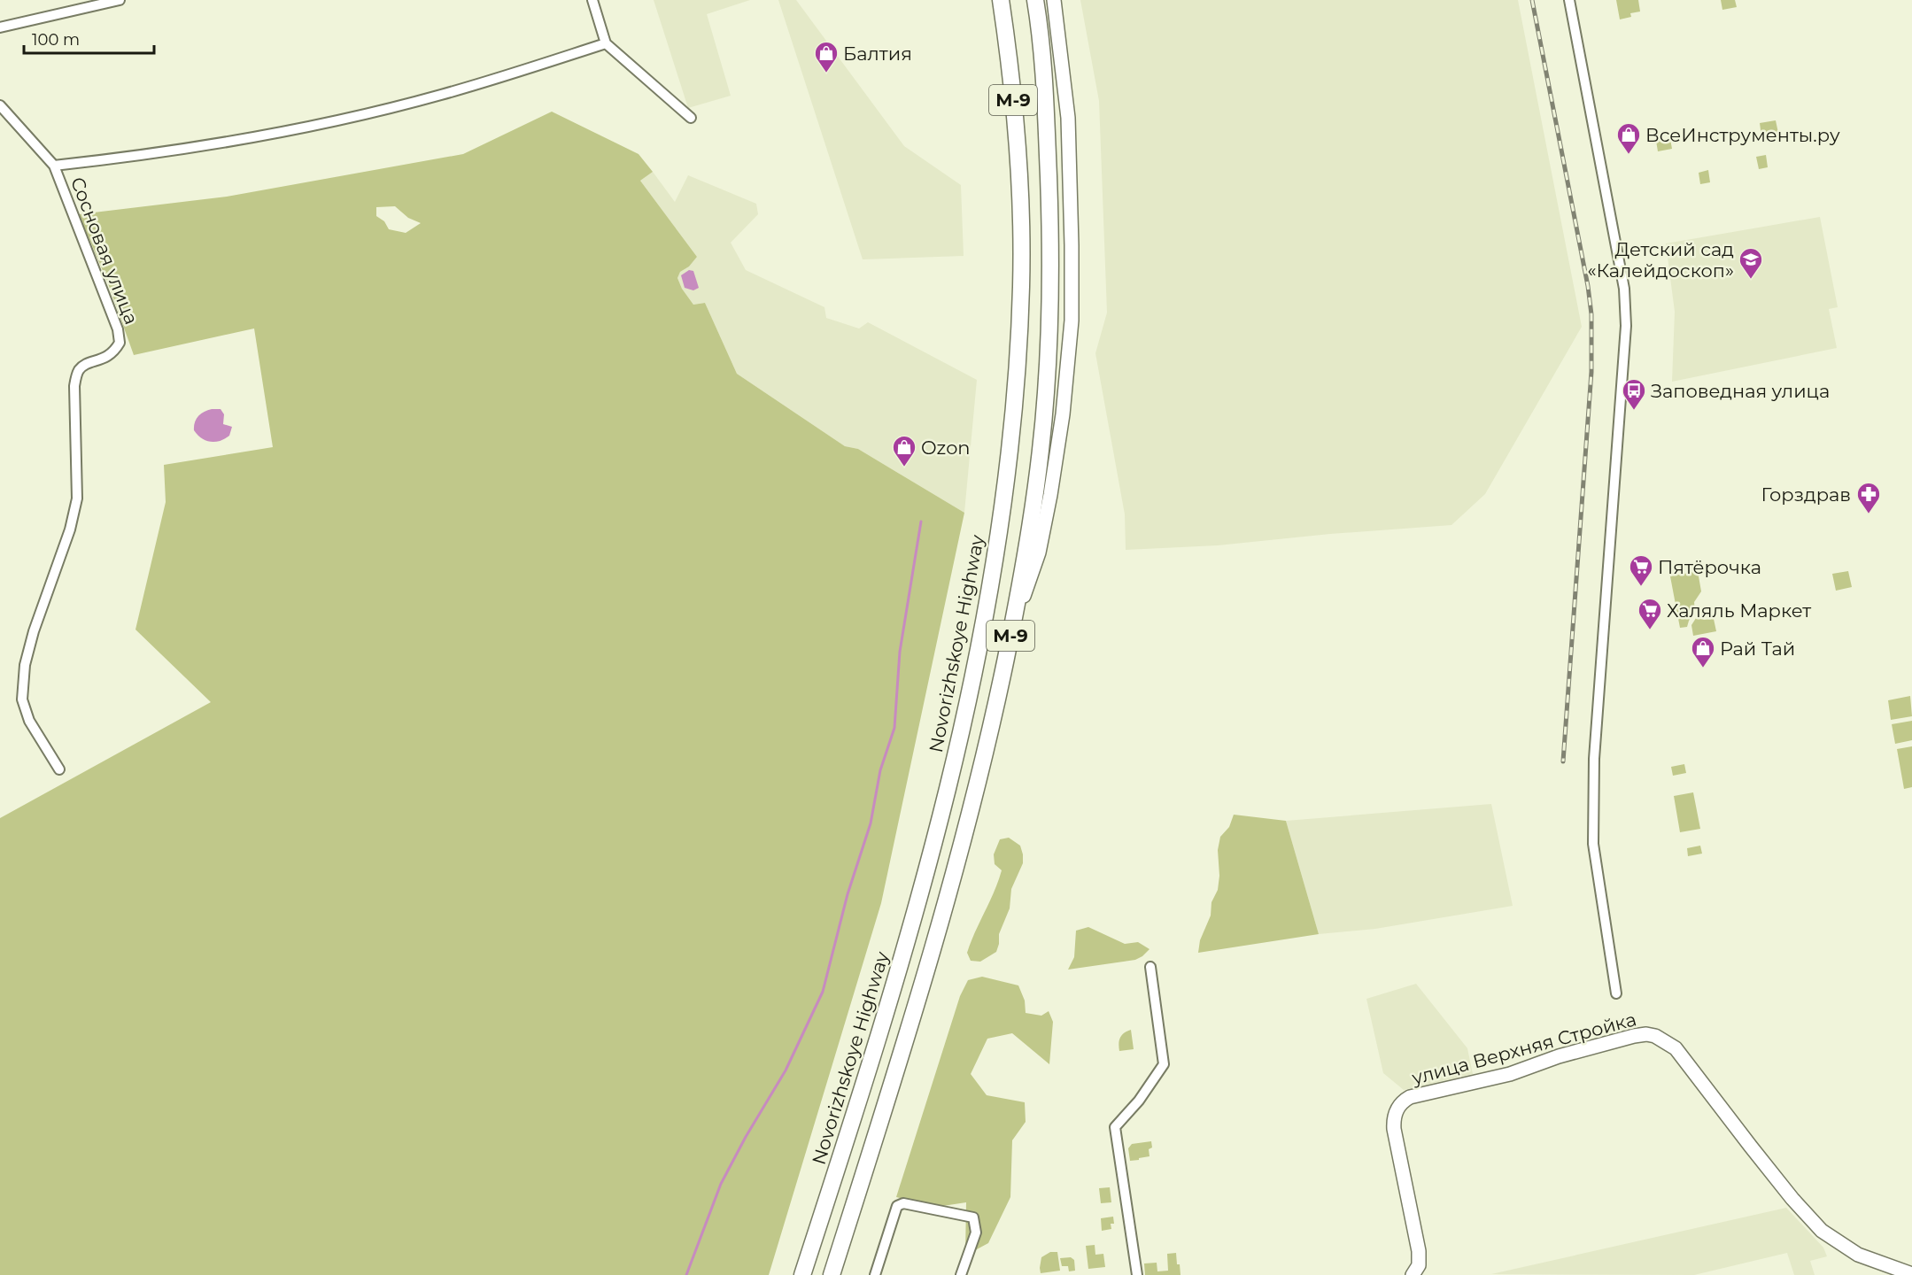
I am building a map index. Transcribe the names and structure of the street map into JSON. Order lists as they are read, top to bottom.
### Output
{
  "streets": {
    "highway": ["М-9", "Novorizhskoye Highway"],
    "street": ["Сосновая улица", "улица Верхняя Стройка"]
  },
  "places": {
    "shop": [
      "Балтия",
      "ВсеИнструменты.ру",
      "Ozon",
      "Рай Тай"
    ],
    "school or university": ["Детский сад «Калейдоскоп»"],
    "bus stop": ["Заповедная улица"],
    "pharmacy": ["Горздрав"],
    "supermarket": ["Пятёрочка", "Халяль Маркет"]
  },
  "scale_bar": "100 m"
}
